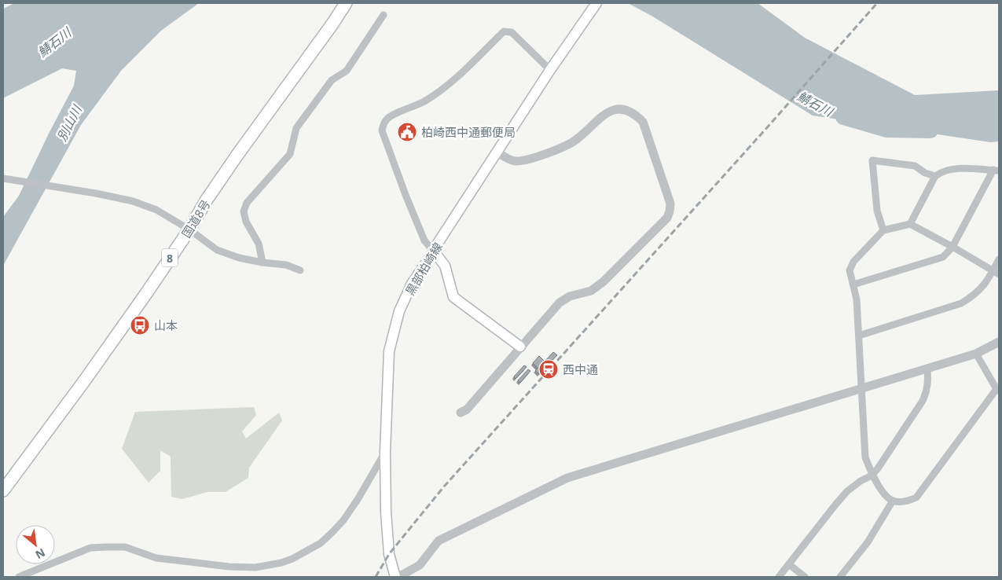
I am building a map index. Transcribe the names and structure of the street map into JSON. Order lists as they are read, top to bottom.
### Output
{
  "streets": {
    "highway": ["国道8号", "8"],
    "main road": ["黒部柏崎線"]
  },
  "water": ["鯖石川", "別山川"],
  "places": {
    "public building": ["柏崎西中通郵便局"],
    "bus stop": ["山本"],
    "station": ["西中通"]
  },
  "north": "bottom right"
}
